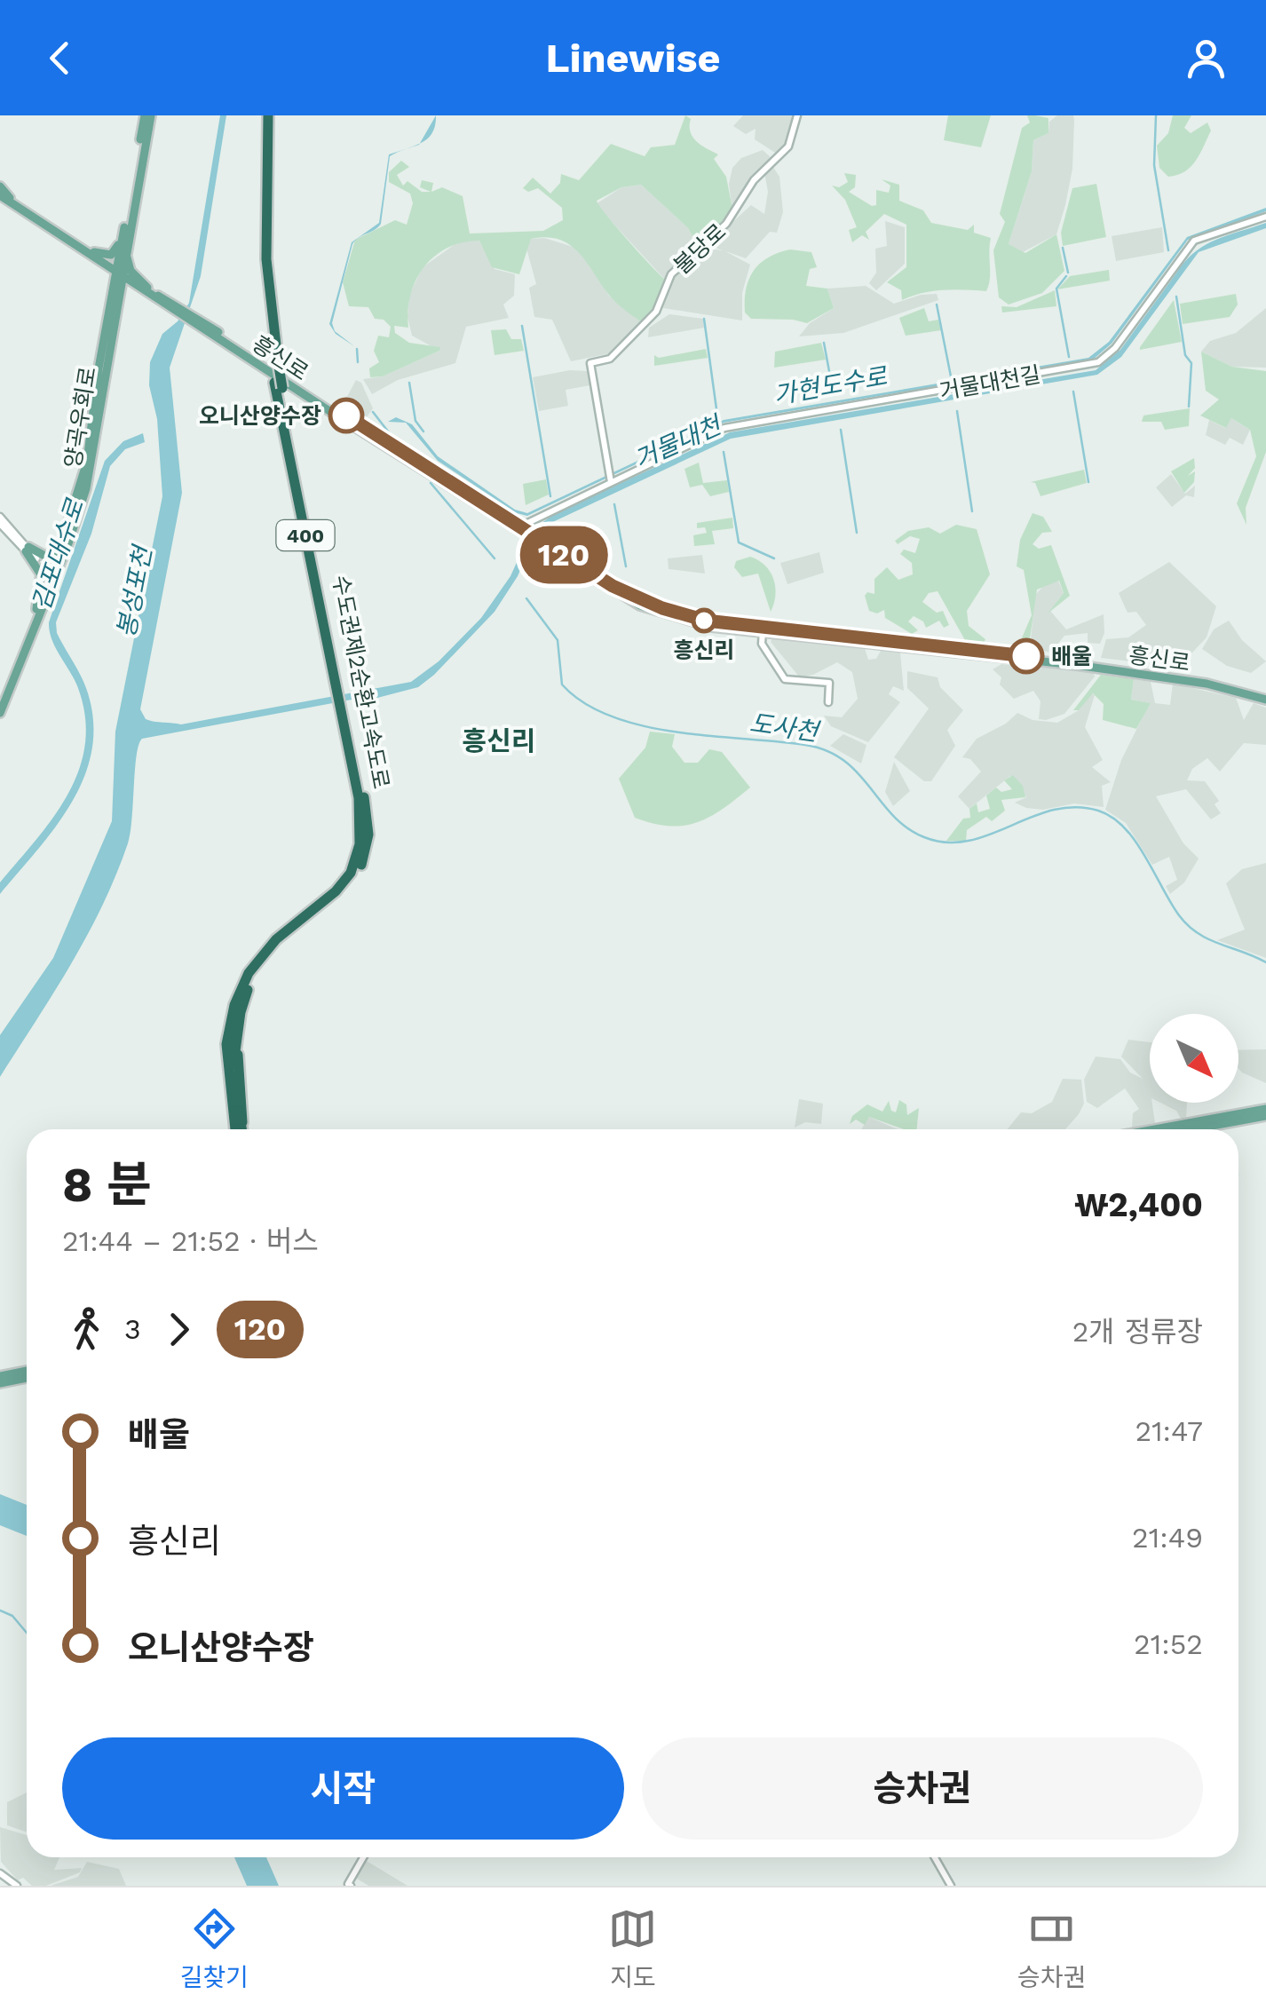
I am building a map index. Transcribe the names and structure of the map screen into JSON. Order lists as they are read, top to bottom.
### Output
{
  "streets": {
    "highway": ["400", "수도권제2순환고속도로"],
    "main road": ["흥신로", "양곡우회로"],
    "street": ["불당로", "거물대천길"]
  },
  "crossings": [
    ["불당로", "거물대천길"],
    ["흥신로", "양곡우회로"]
  ],
  "districts": ["흥신리"],
  "water": [
    "가현도수로",
    "거물대천",
    "김포대수로",
    "봉성포천",
    "도사천"
  ],
  "places": ["오니산양수장", "흥신리", "배울"],
  "lines": ["bus line 120"],
  "north": "bottom right",
  "page": {
    "header": "Linewise",
    "on_map": "120",
    "heading": ["8 분", "21:44 – 21:52 · 버스", "₩2,400"],
    "legs": ["3", "120", "2개 정류장"],
    "list": [
      {
        "name": "배울",
        "value": "21:47"
      },
      {
        "name": "흥신리",
        "value": "21:49"
      },
      {
        "name": "오니산양수장",
        "value": "21:52"
      }
    ],
    "buttons": ["시작", "승차권"],
    "tabs": ["길찾기", "지도", "승차권"]
  }
}
